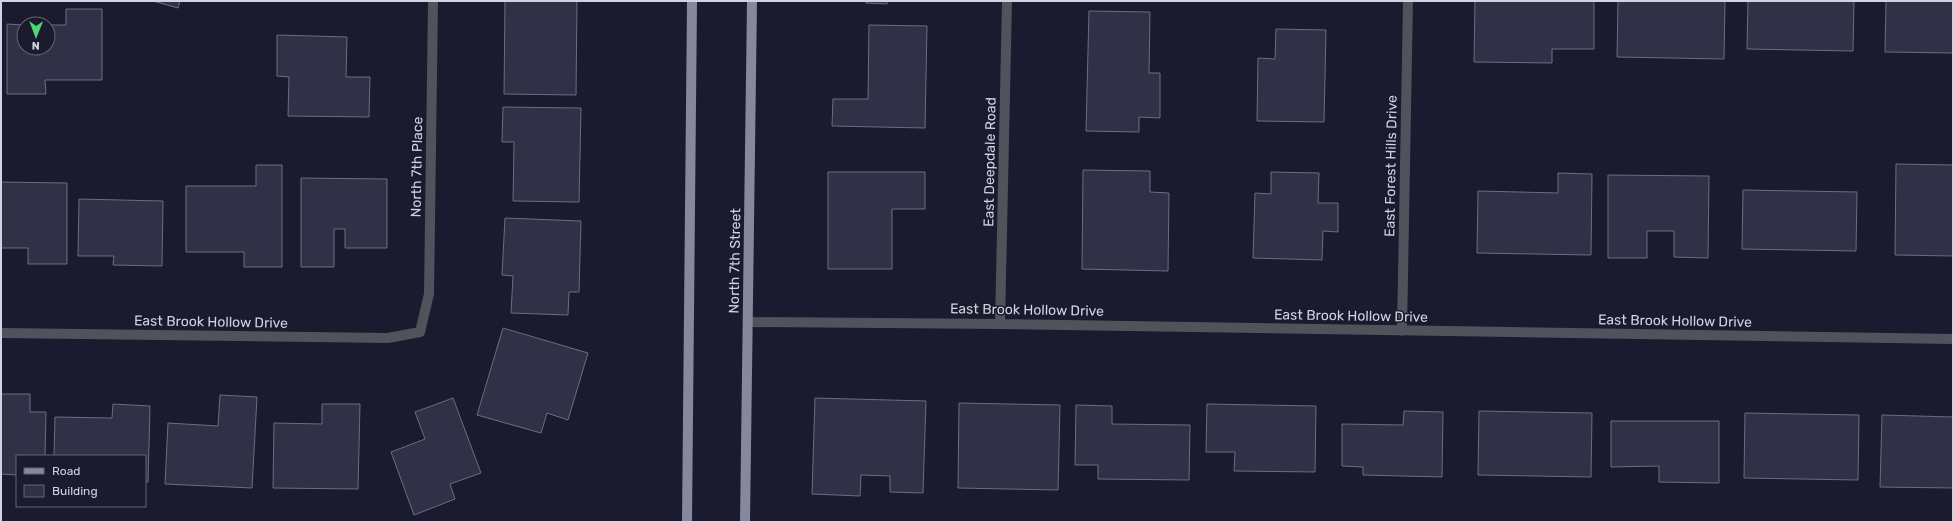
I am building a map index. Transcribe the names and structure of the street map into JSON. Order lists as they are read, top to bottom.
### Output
{
  "streets": {
    "main road": ["North 7th Street"],
    "street": [
      "East Deepdale Road",
      "East Forest Hills Drive",
      "North 7th Place",
      "East Brook Hollow Drive"
    ]
  },
  "crossings": [
    ["East Deepdale Road", "East Brook Hollow Drive"],
    ["East Forest Hills Drive", "East Brook Hollow Drive"],
    ["North 7th Place", "East Brook Hollow Drive"],
    ["North 7th Street", "East Brook Hollow Drive"]
  ],
  "legend": ["Road", "Building"],
  "north": "bottom"
}
